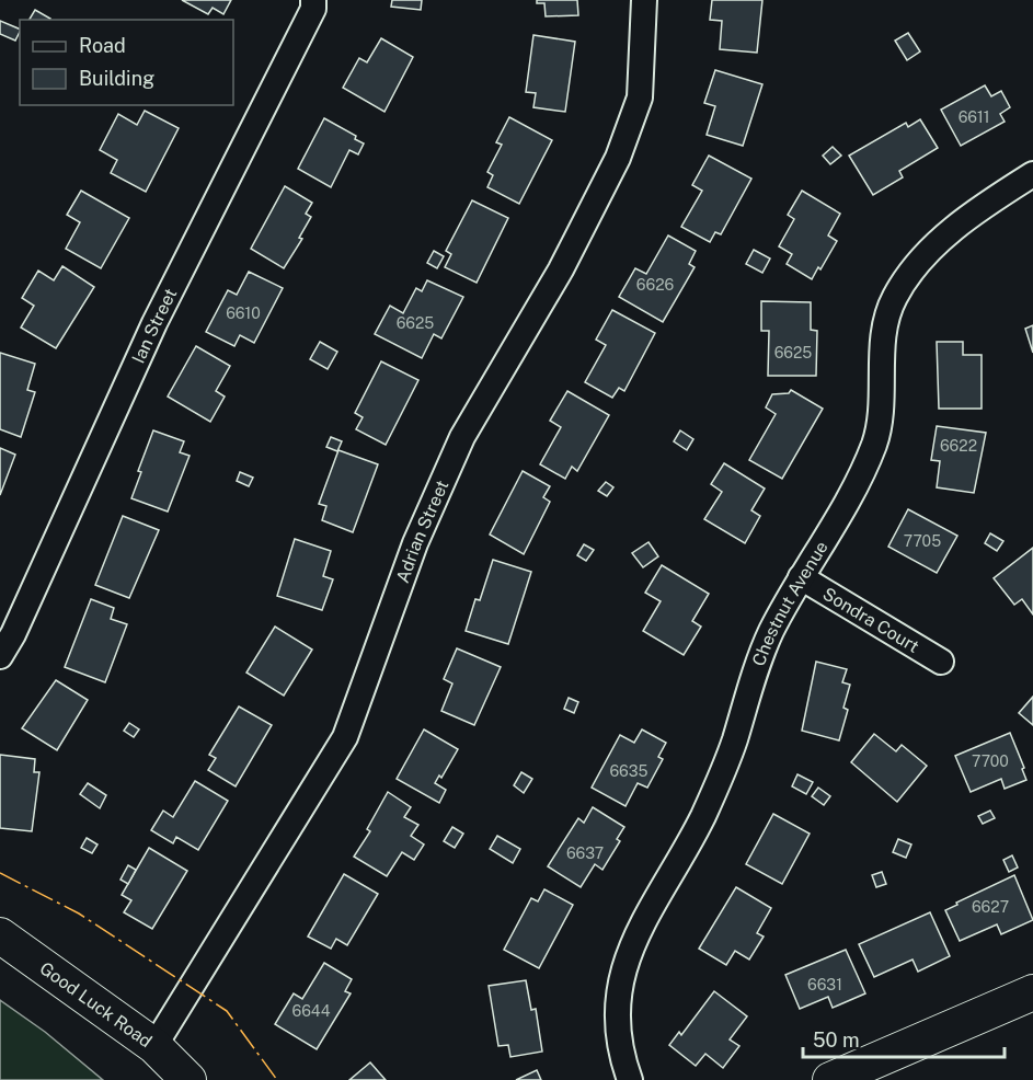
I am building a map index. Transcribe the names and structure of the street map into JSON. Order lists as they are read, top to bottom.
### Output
{
  "streets": {
    "main road": ["Good Luck Road"],
    "street": [
      "Ian Street",
      "Adrian Street",
      "Chestnut Avenue",
      "Sondra Court"
    ]
  },
  "crossings": [
    ["Adrian Street", "Good Luck Road"],
    ["Chestnut Avenue", "Sondra Court"]
  ],
  "house_numbers": [
    "6611",
    "6626",
    "6610",
    "6625",
    "6625",
    "6622",
    "7705",
    "7700",
    "6635",
    "6637",
    "6627",
    "6631",
    "6644"
  ],
  "legend": ["Road", "Building"],
  "scale_bar": "50 m"
}
